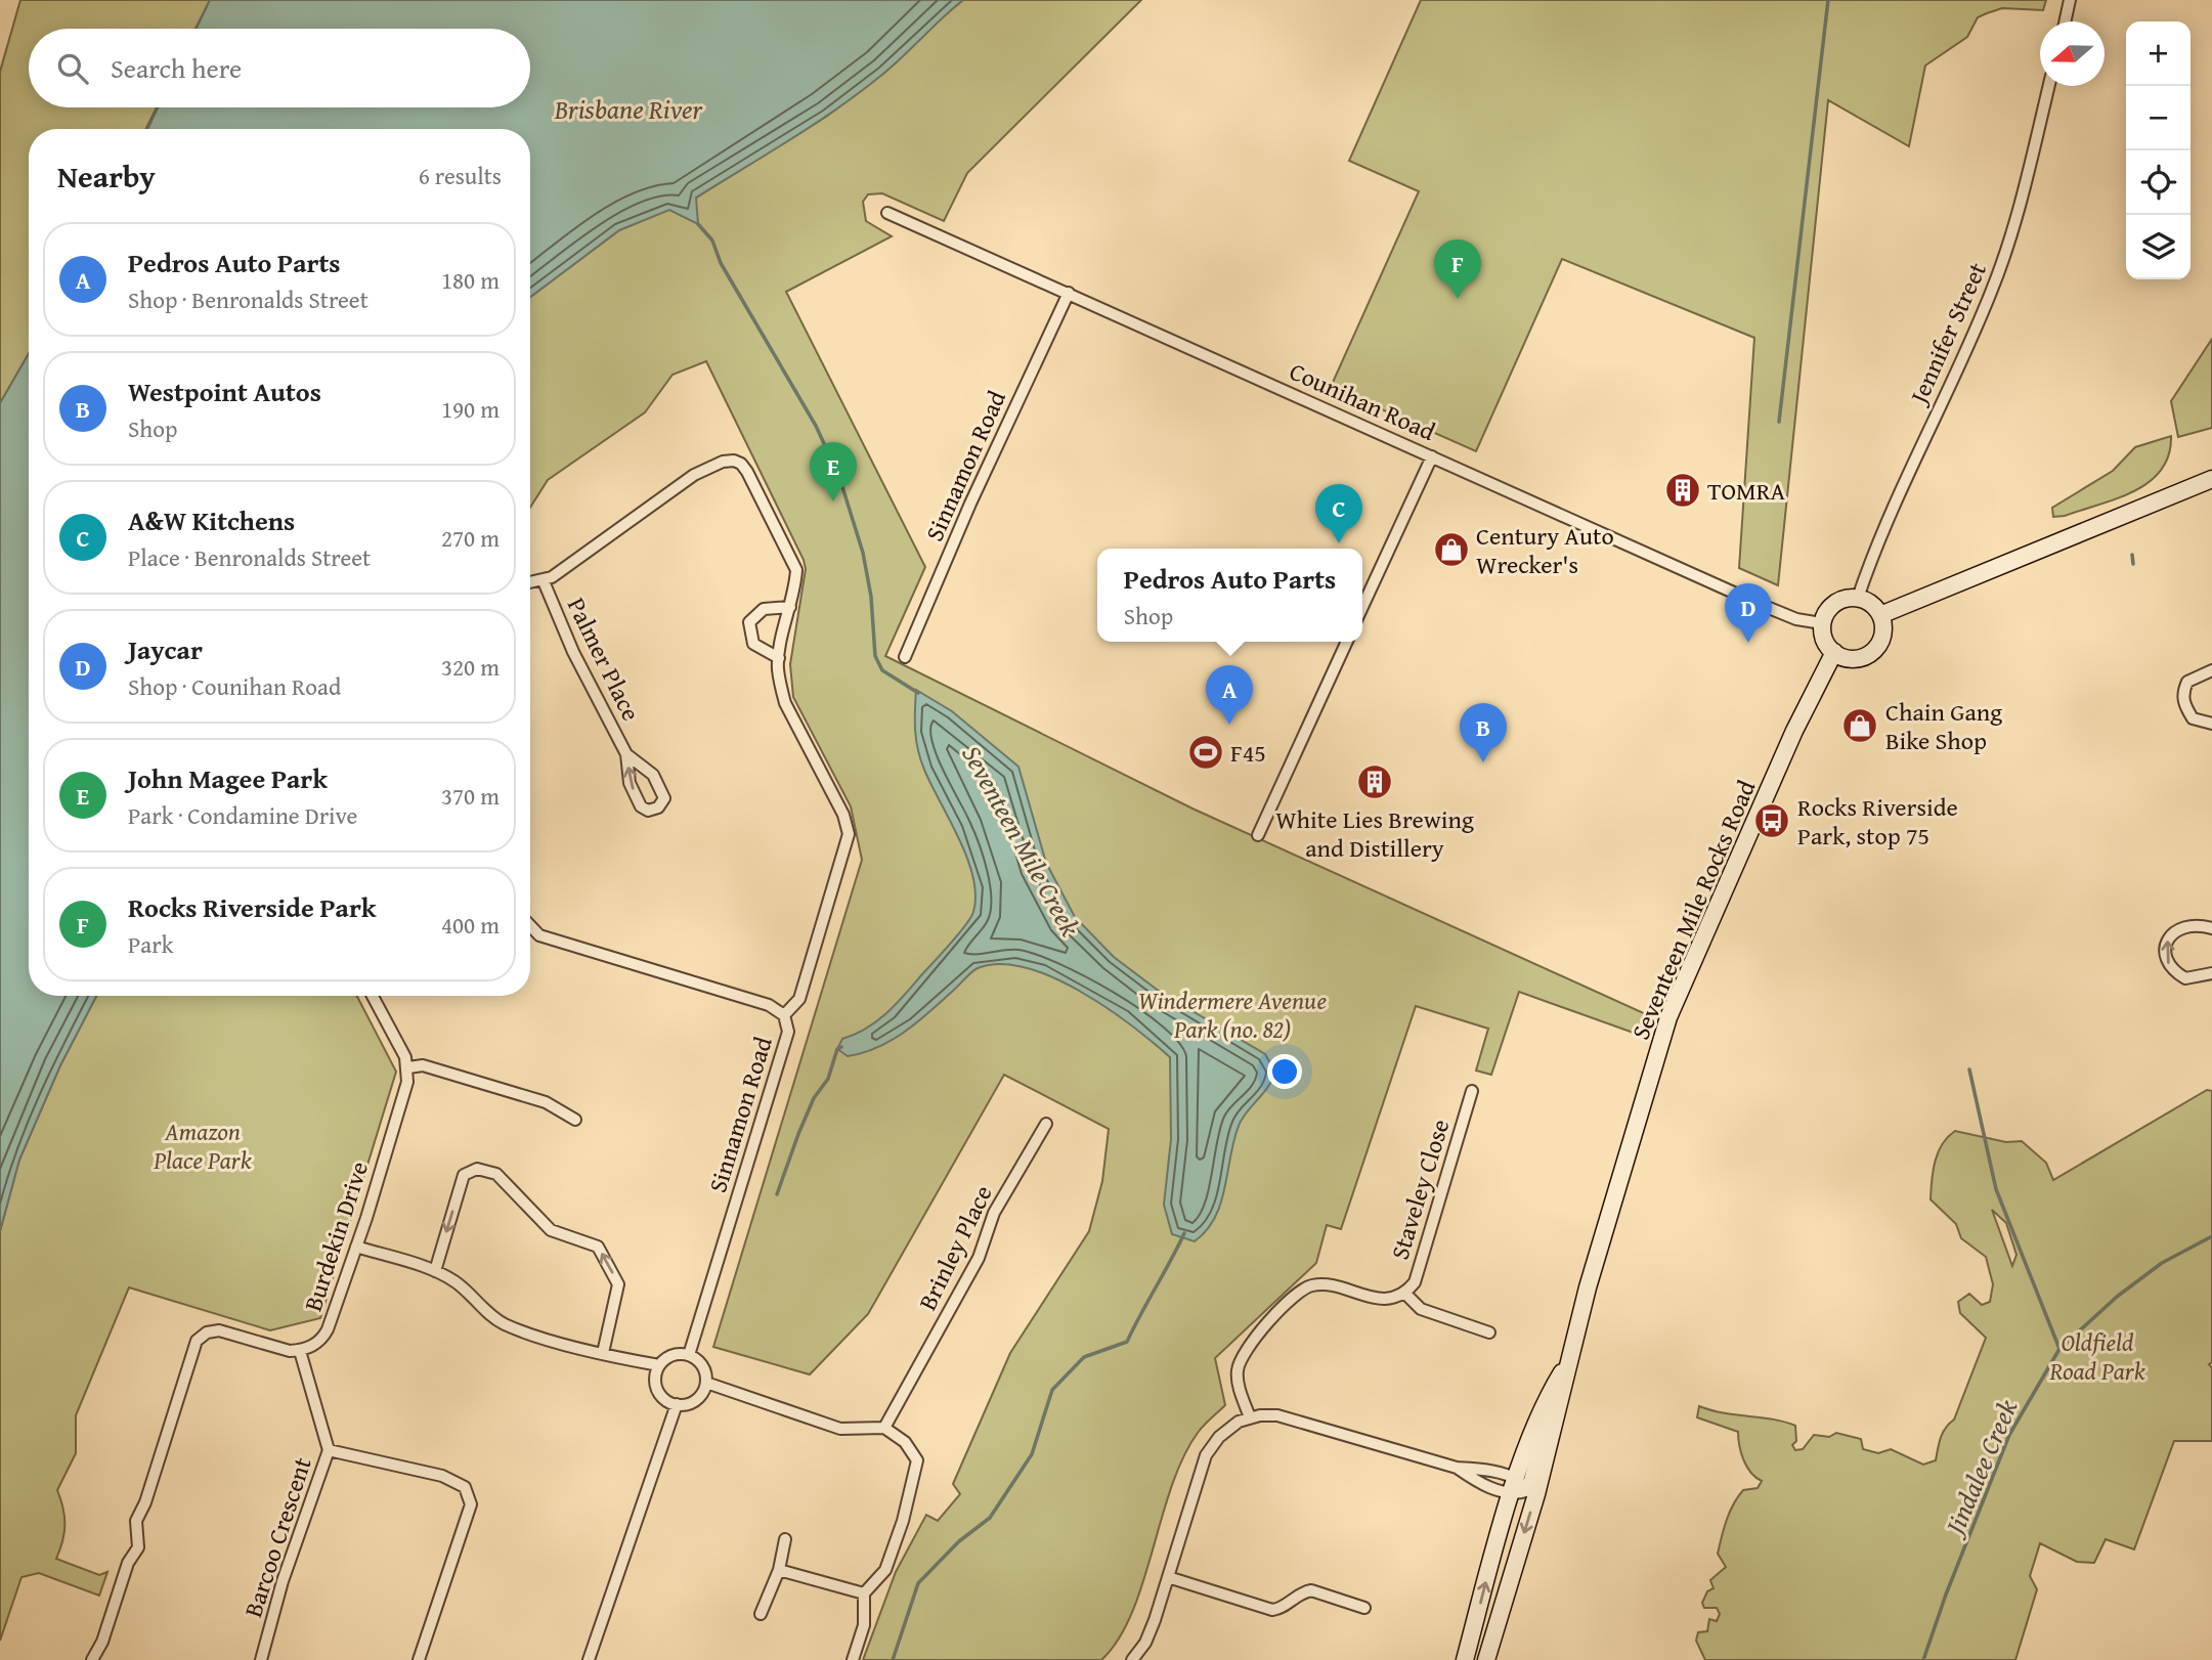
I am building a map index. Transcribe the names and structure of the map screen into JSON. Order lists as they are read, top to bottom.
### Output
{
  "streets": {
    "main road": ["Seventeen Mile Rocks Road"],
    "street": [
      "Jennifer Street",
      "Counihan Road",
      "Sinnamon Road",
      "Palmer Place",
      "Staveley Close",
      "Burdekin Drive",
      "Brinley Place",
      "Barcoo Crescent"
    ]
  },
  "crossings": [
    ["Jennifer Street", "Counihan Road"],
    ["Jennifer Street", "Seventeen Mile Rocks Road"],
    ["Counihan Road", "Sinnamon Road"],
    ["Counihan Road", "Seventeen Mile Rocks Road"]
  ],
  "water": ["Brisbane River", "Seventeen Mile Creek", "Jindalee Creek"],
  "parks": ["Windermere Avenue Park (no. 82)", "Amazon Place Park", "Oldfield Road Park"],
  "places": {
    "building": ["TOMRA", "White Lies Brewing and Distillery"],
    "shop": ["Century Auto Wrecker's", "Chain Gang Bike Shop"],
    "sports": ["F45"],
    "bus stop": ["Rocks Riverside Park, stop 75"]
  },
  "north": "left",
  "page": {
    "map_buttons": ["+", "−"],
    "search": "Search here",
    "heading": ["Nearby", "6 results"],
    "list": [
      {
        "mark": "A",
        "name": "Pedros Auto Parts",
        "note": "Shop · Benronalds Street",
        "value": "180 m"
      },
      {
        "mark": "B",
        "name": "Westpoint Autos",
        "note": "Shop",
        "value": "190 m"
      },
      {
        "mark": "C",
        "name": "A&W Kitchens",
        "note": "Place · Benronalds Street",
        "value": "270 m"
      },
      {
        "mark": "D",
        "name": "Jaycar",
        "note": "Shop · Counihan Road",
        "value": "320 m"
      },
      {
        "mark": "E",
        "name": "John Magee Park",
        "note": "Park · Condamine Drive",
        "value": "370 m"
      },
      {
        "mark": "F",
        "name": "Rocks Riverside Park",
        "note": "Park",
        "value": "400 m"
      }
    ],
    "pins": [
      "F",
      "E",
      "C",
      "D",
      "A",
      "B"
    ],
    "popup": ["Pedros Auto Parts", "Shop"]
  }
}
